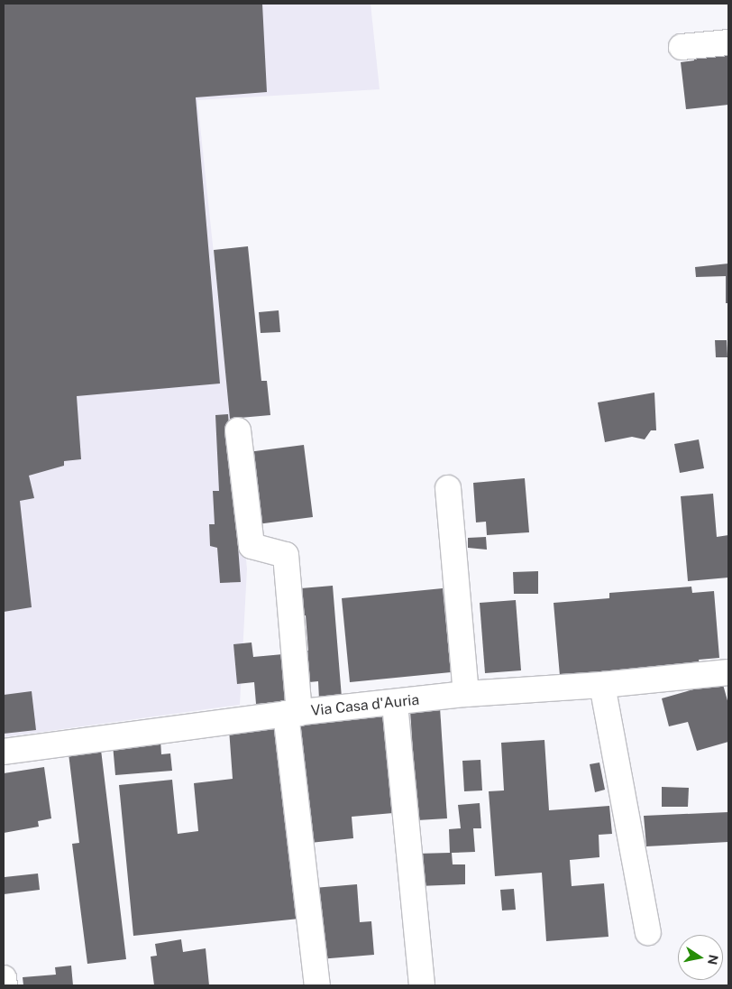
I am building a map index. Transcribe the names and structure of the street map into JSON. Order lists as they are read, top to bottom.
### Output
{
  "streets": {
    "street": ["Via Casa d'Auria"]
  },
  "north": "right"
}
